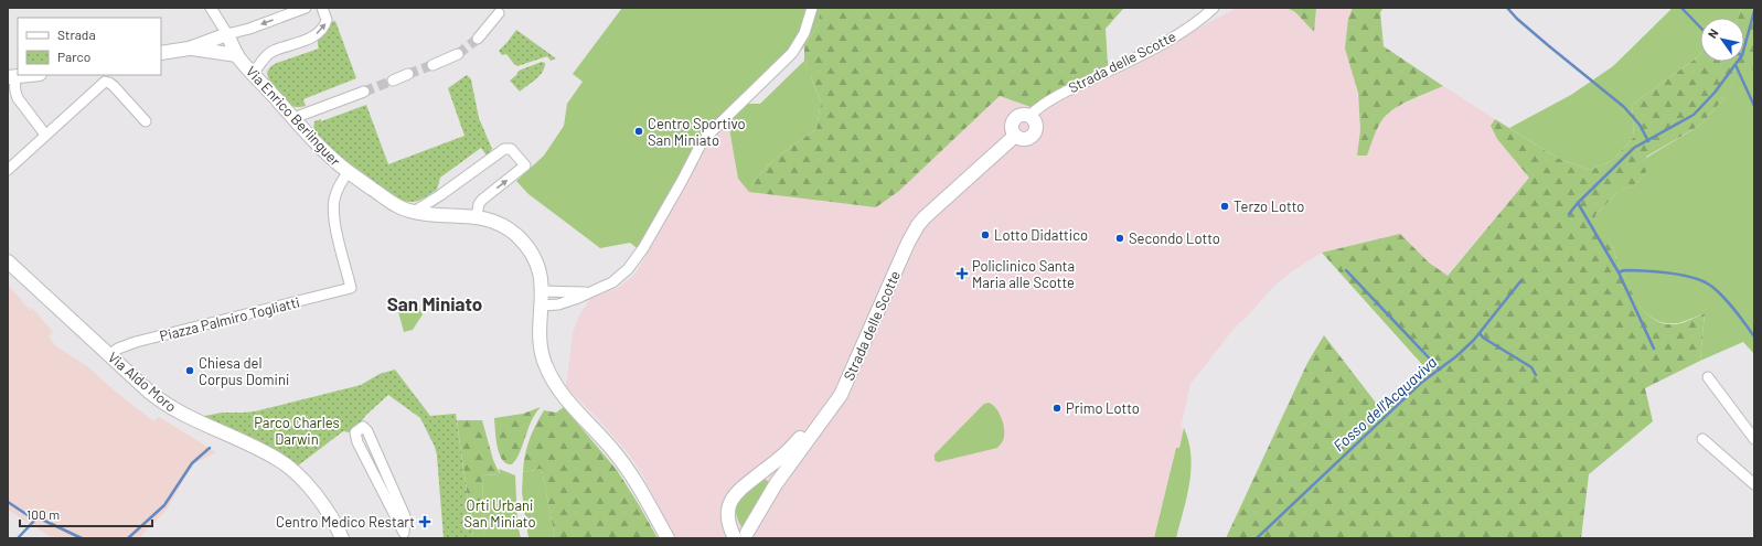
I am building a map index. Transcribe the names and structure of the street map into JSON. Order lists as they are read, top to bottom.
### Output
{
  "streets": {
    "street": [
      "Strada delle Scotte",
      "Via Enrico Berlinguer",
      "Piazza Palmiro Togliatti",
      "Via Aldo Moro"
    ]
  },
  "crossings": [
    ["Via Enrico Berlinguer", "Piazza Palmiro Togliatti"],
    ["Piazza Palmiro Togliatti", "Via Aldo Moro"]
  ],
  "districts": ["San Miniato"],
  "water": ["Fosso dell'Acquaviva"],
  "parks": ["Parco Charles Darwin", "Orti Urbani San Miniato"],
  "places": {
    "other": [
      "Centro Sportivo San Miniato",
      "Terzo Lotto",
      "Lotto Didattico",
      "Secondo Lotto",
      "Chiesa del Corpus Domini",
      "Primo Lotto"
    ],
    "health": ["Policlinico Santa Maria alle Scotte", "Centro Medico Restart"]
  },
  "legend": ["Strada", "Parco"],
  "scale_bar": "100 m",
  "north": "top left"
}
